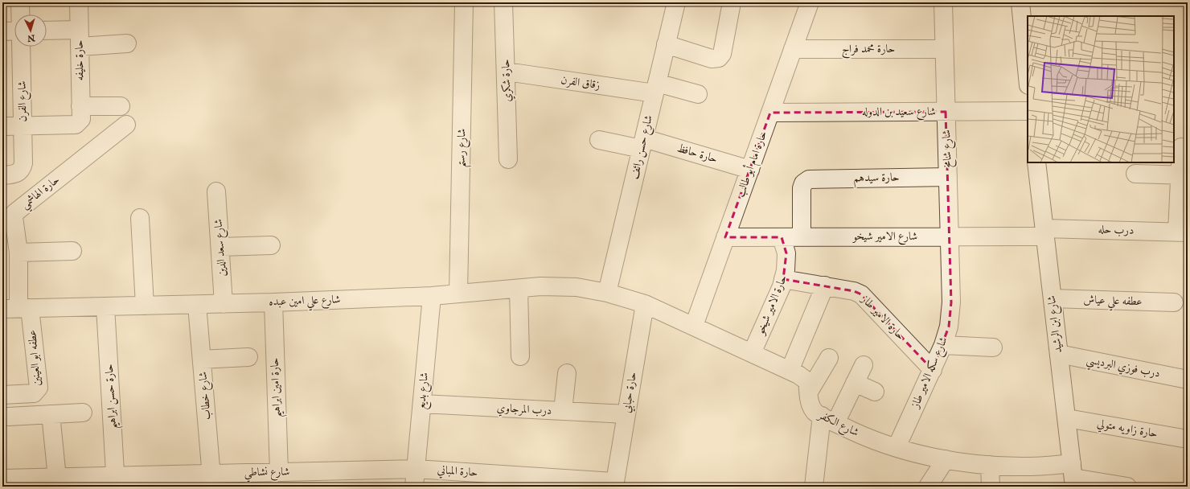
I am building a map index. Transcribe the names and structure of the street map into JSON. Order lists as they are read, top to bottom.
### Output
{
  "streets": {
    "street": [
      "حارة محمد فراج",
      "حارة خليفه",
      "حارة شكري",
      "زقاق الفرن",
      "شارع الفرن",
      "شارع سعيد بن الدوله",
      "شارع حسن رائف",
      "شارع رستم",
      "شارع شامخ",
      "حارة حافظ",
      "حارة امام أبو طالب",
      "حارة سيدهم",
      "حارة الهاشمي",
      "درب حله",
      "شارع الامير شيخو",
      "شارع سعد الدين",
      "شارع علي امين عبده",
      "عطفه علي عياش",
      "حارة الامير شيخو",
      "حارة الامير طاز",
      "شارع ابن الرشيد",
      "عطفه ابو العينين",
      "درب فوزي البرديسي",
      "شارع سكه الامير طاز",
      "حارة امين ابراهيم",
      "شارع بديع",
      "حارة حبابي",
      "شارع خطاب",
      "حارة حسن ابراهيم",
      "درب المرجاوي",
      "شارع الكفر",
      "حارة زاويه متولي",
      "حارة المباني",
      "شارع نشاطي"
    ]
  },
  "crossings": [
    ["حارة محمد فراج", "شارع شامخ"],
    ["حارة محمد فراج", "حارة امام أبو طالب"],
    ["حارة شكري", "زقاق الفرن"],
    ["زقاق الفرن", "شارع حسن رائف"],
    ["شارع سعيد بن الدوله", "شارع شامخ"],
    ["شارع سعيد بن الدوله", "حارة امام أبو طالب"],
    ["شارع حسن رائف", "حارة حافظ"],
    ["شارع حسن رائف", "شارع علي امين عبده"],
    ["شارع حسن رائف", "شارع الكفر"],
    ["شارع رستم", "شارع علي امين عبده"],
    ["شارع شامخ", "حارة سيدهم"],
    ["شارع شامخ", "شارع الامير شيخو"],
    ["شارع شامخ", "شارع سكه الامير طاز"],
    ["حارة حافظ", "حارة امام أبو طالب"],
    ["حارة امام أبو طالب", "شارع الامير شيخو"],
    ["حارة امام أبو طالب", "شارع الكفر"],
    ["حارة سيدهم", "شارع الامير شيخو"],
    ["حارة الهاشمي", "شارع علي امين عبده"],
    ["حارة الهاشمي", "عطفه ابو العينين"],
    ["درب حله", "شارع الامير شيخو"],
    ["درب حله", "شارع ابن الرشيد"],
    ["شارع الامير شيخو", "حارة الامير شيخو"],
    ["شارع الامير شيخو", "شارع ابن الرشيد"],
    ["شارع الامير شيخو", "شارع سكه الامير طاز"],
    ["شارع سعد الدين", "شارع علي امين عبده"],
    ["شارع علي امين عبده", "عطفه ابو العينين"],
    ["شارع علي امين عبده", "حارة امين ابراهيم"],
    ["شارع علي امين عبده", "شارع بديع"],
    ["شارع علي امين عبده", "شارع خطاب"],
    ["شارع علي امين عبده", "حارة حسن ابراهيم"],
    ["شارع علي امين عبده", "شارع الكفر"],
    ["عطفه علي عياش", "شارع ابن الرشيد"],
    ["حارة الامير شيخو", "حارة الامير طاز"],
    ["حارة الامير شيخو", "شارع الكفر"],
    ["حارة الامير طاز", "شارع سكه الامير طاز"],
    ["شارع ابن الرشيد", "درب فوزي البرديسي"],
    ["شارع ابن الرشيد", "شارع الكفر"],
    ["شارع ابن الرشيد", "حارة زاويه متولي"],
    ["شارع سكه الامير طاز", "شارع الكفر"],
    ["حارة امين ابراهيم", "شارع نشاطي"],
    ["شارع بديع", "درب المرجاوي"],
    ["شارع بديع", "حارة المباني"],
    ["شارع بديع", "شارع نشاطي"],
    ["حارة حبابي", "درب المرجاوي"],
    ["حارة حبابي", "شارع الكفر"],
    ["حارة حبابي", "حارة المباني"],
    ["شارع خطاب", "شارع نشاطي"],
    ["حارة حسن ابراهيم", "شارع نشاطي"],
    ["حارة المباني", "شارع نشاطي"]
  ],
  "north": "bottom"
}
